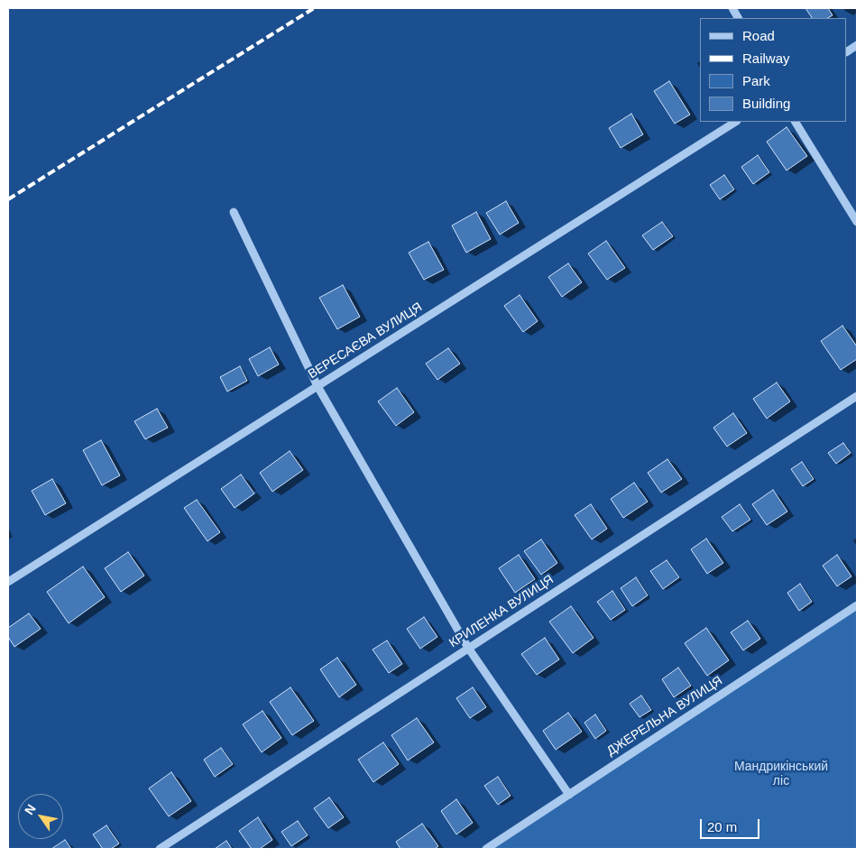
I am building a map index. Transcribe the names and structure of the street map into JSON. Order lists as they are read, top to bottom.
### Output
{
  "streets": {
    "street": ["ВЕРЕСАЄВА ВУЛИЦЯ", "КРИЛЕНКА ВУЛИЦЯ", "ДЖЕРЕЛЬНА ВУЛИЦЯ"]
  },
  "parks": ["Мандрикінський ліс"],
  "legend": [
    "Road",
    "Railway",
    "Park",
    "Building"
  ],
  "scale_bar": "20 m",
  "north": "top left"
}
